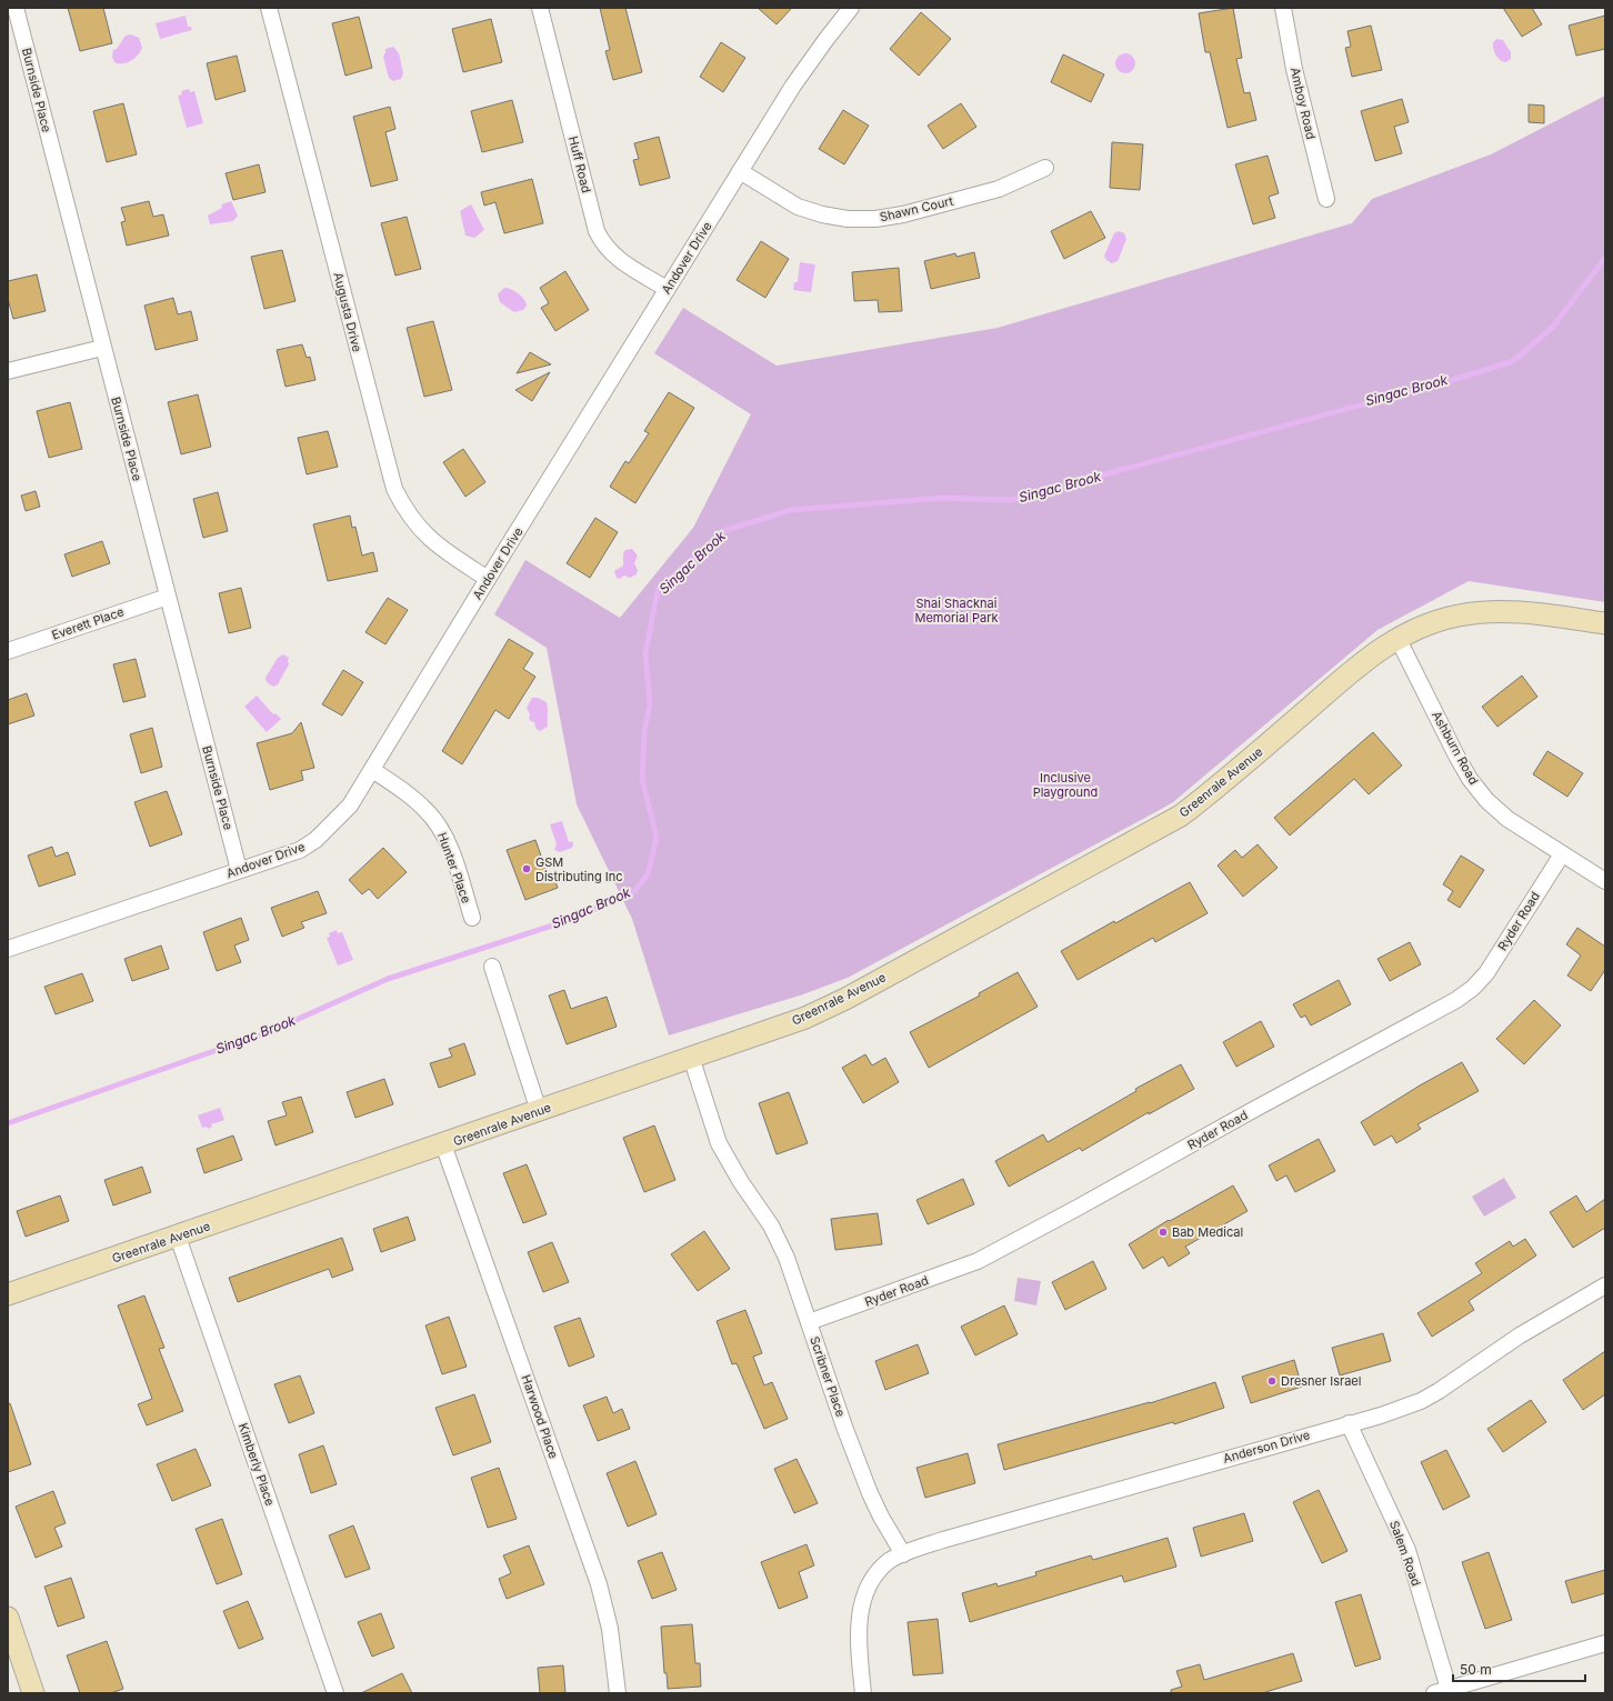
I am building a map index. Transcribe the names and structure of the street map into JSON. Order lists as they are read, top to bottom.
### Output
{
  "streets": {
    "street": [
      "Burnside Place",
      "Amboy Road",
      "Huff Road",
      "Shawn Court",
      "Andover Drive",
      "Augusta Drive",
      "Everett Place",
      "Ashburn Road",
      "Greenrale Avenue",
      "Hunter Place",
      "Ryder Road",
      "Scribner Place",
      "Harwood Place",
      "Anderson Drive",
      "Kimberly Place",
      "Salem Road"
    ]
  },
  "crossings": [
    ["Burnside Place", "Andover Drive"],
    ["Burnside Place", "Everett Place"],
    ["Huff Road", "Andover Drive"],
    ["Shawn Court", "Andover Drive"],
    ["Andover Drive", "Augusta Drive"],
    ["Andover Drive", "Hunter Place"],
    ["Ashburn Road", "Greenrale Avenue"],
    ["Ashburn Road", "Ryder Road"],
    ["Greenrale Avenue", "Scribner Place"],
    ["Greenrale Avenue", "Harwood Place"],
    ["Greenrale Avenue", "Kimberly Place"],
    ["Ryder Road", "Scribner Place"],
    ["Scribner Place", "Anderson Drive"],
    ["Anderson Drive", "Salem Road"]
  ],
  "water": ["Singac Brook"],
  "parks": ["Shai Shacknai Memorial Park", "Inclusive Playground"],
  "places": ["GSM Distributing Inc", "Bab Medical", "Dresner Israel"],
  "scale_bar": "50 m"
}
